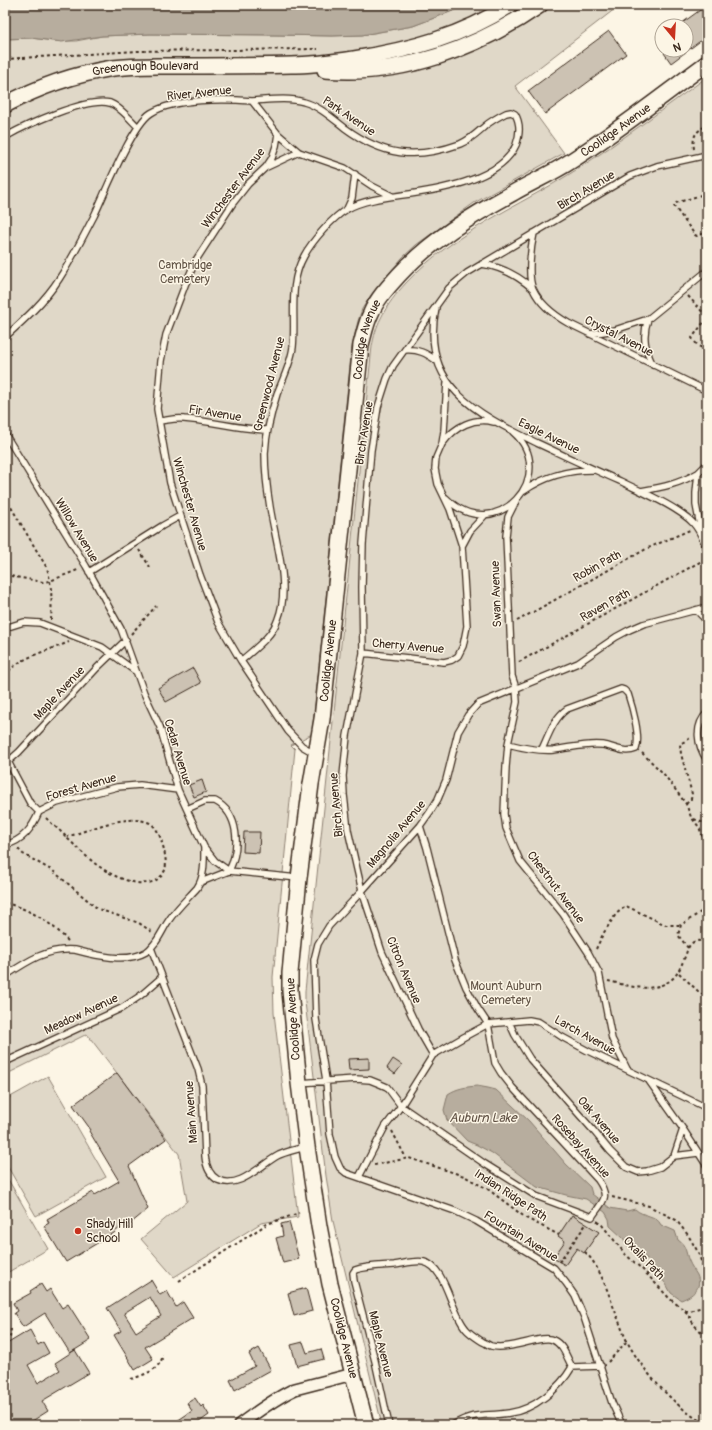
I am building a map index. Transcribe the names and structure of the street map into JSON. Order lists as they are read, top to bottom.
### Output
{
  "streets": {
    "street": ["Greenough Boulevard", "Coolidge Avenue"],
    "lane": [
      "River Avenue",
      "Park Avenue",
      "Winchester Avenue",
      "Birch Avenue",
      "Crystal Avenue",
      "Greenwood Avenue",
      "Fir Avenue",
      "Eagle Avenue",
      "Willow Avenue",
      "Swan Avenue",
      "Cherry Avenue",
      "Maple Avenue",
      "Cedar Avenue",
      "Forest Avenue",
      "Magnolia Avenue",
      "Chestnut Avenue",
      "Citron Avenue",
      "Meadow Avenue",
      "Larch Avenue",
      "Main Avenue",
      "Oak Avenue",
      "Rosebay Avenue",
      "Fountain Avenue"
    ],
    "path": [
      "Robin Path",
      "Raven Path",
      "Indian Ridge Path",
      "Oxalis Path"
    ]
  },
  "crossings": [
    ["River Avenue", "Park Avenue"],
    ["Park Avenue", "Greenwood Avenue"],
    ["Coolidge Avenue", "Winchester Avenue"],
    ["Coolidge Avenue", "Main Avenue"],
    ["Winchester Avenue", "Greenwood Avenue"],
    ["Winchester Avenue", "Fir Avenue"],
    ["Birch Avenue", "Crystal Avenue"],
    ["Birch Avenue", "Eagle Avenue"],
    ["Birch Avenue", "Cherry Avenue"],
    ["Birch Avenue", "Magnolia Avenue"],
    ["Birch Avenue", "Citron Avenue"],
    ["Greenwood Avenue", "Fir Avenue"],
    ["Eagle Avenue", "Robin Path"],
    ["Eagle Avenue", "Swan Avenue"],
    ["Eagle Avenue", "Cherry Avenue"],
    ["Willow Avenue", "Maple Avenue"],
    ["Willow Avenue", "Cedar Avenue"],
    ["Robin Path", "Swan Avenue"],
    ["Swan Avenue", "Raven Path"],
    ["Swan Avenue", "Cherry Avenue"],
    ["Swan Avenue", "Magnolia Avenue"],
    ["Swan Avenue", "Chestnut Avenue"],
    ["Maple Avenue", "Cedar Avenue"],
    ["Cedar Avenue", "Forest Avenue"],
    ["Magnolia Avenue", "Chestnut Avenue"],
    ["Magnolia Avenue", "Citron Avenue"],
    ["Magnolia Avenue", "Fountain Avenue"],
    ["Chestnut Avenue", "Larch Avenue"],
    ["Citron Avenue", "Larch Avenue"],
    ["Meadow Avenue", "Main Avenue"],
    ["Larch Avenue", "Oak Avenue"],
    ["Larch Avenue", "Rosebay Avenue"],
    ["Larch Avenue", "Indian Ridge Path"],
    ["Larch Avenue", "Fountain Avenue"]
  ],
  "water": ["Auburn Lake"],
  "parks": ["Cambridge Cemetery", "Mount Auburn Cemetery"],
  "places": ["Shady Hill School"],
  "north": "bottom"
}
